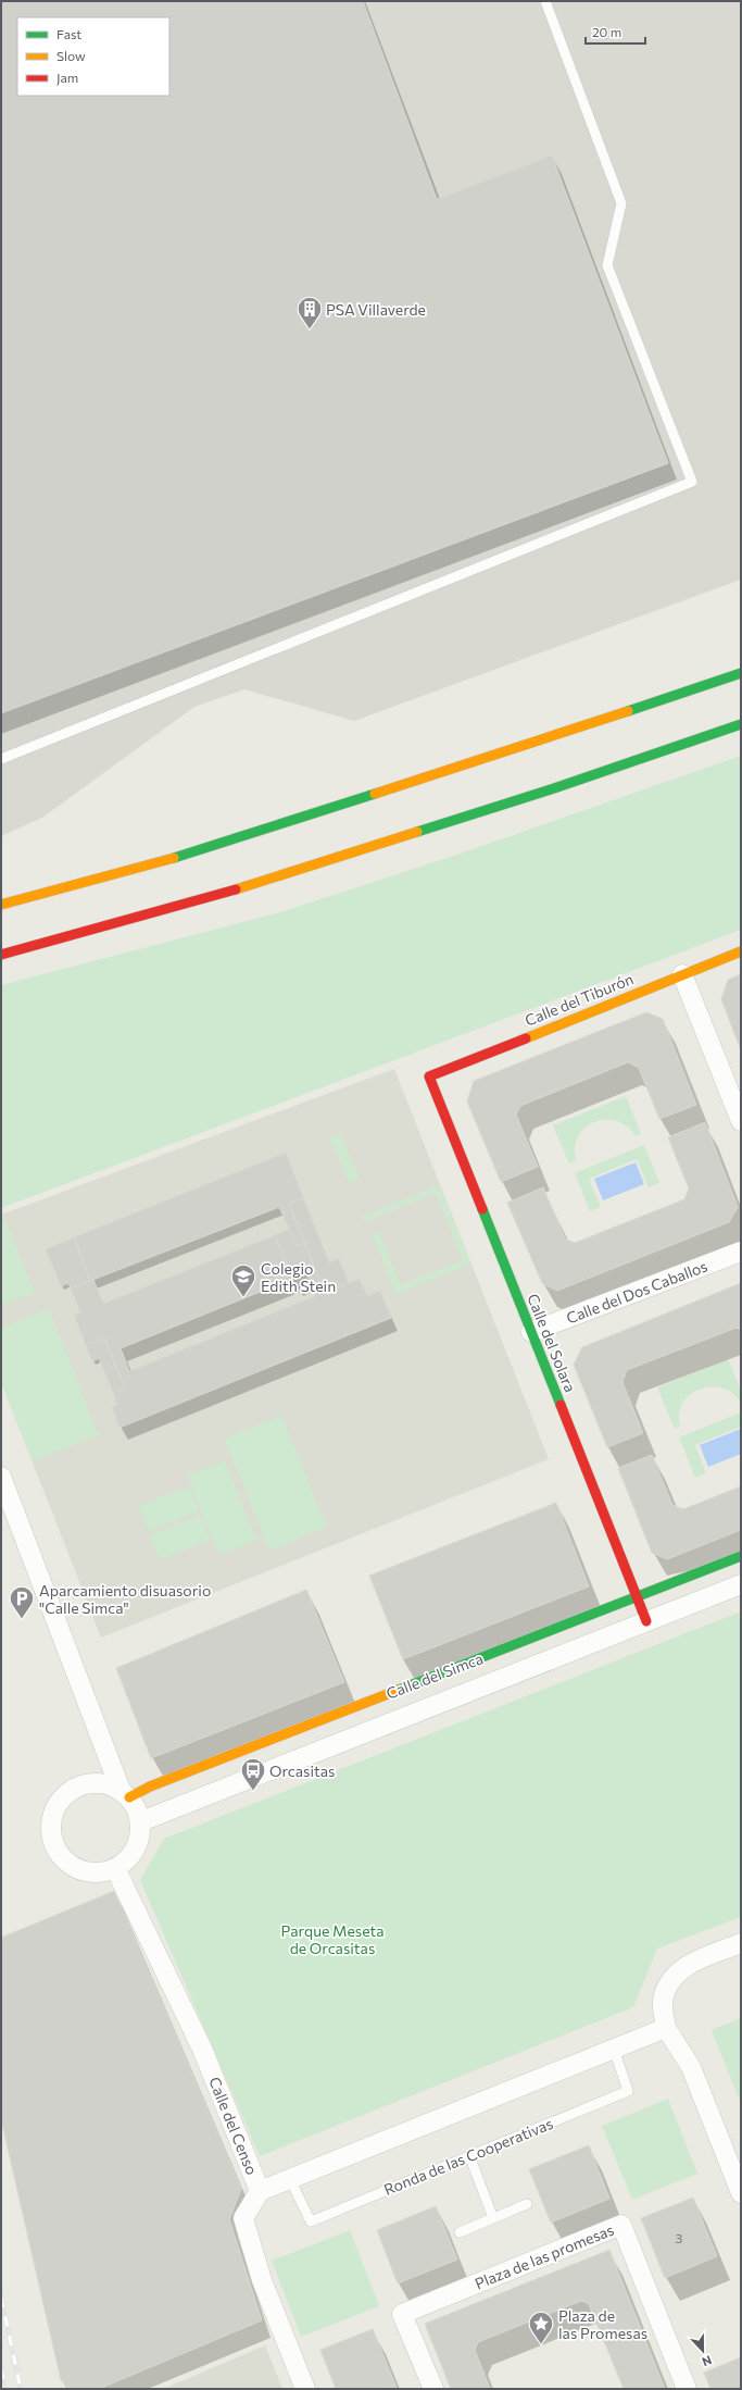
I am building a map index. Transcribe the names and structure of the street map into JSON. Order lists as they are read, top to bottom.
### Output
{
  "streets": {
    "main road": ["Calle del Tiburón", "Calle del Solara", "Calle del Simca"],
    "street": ["Calle del Dos Caballos", "Calle del Censo", "Plaza de las promesas"],
    "lane": ["Ronda de las Cooperativas"]
  },
  "crossings": [
    ["Calle del Tiburón", "Calle del Solara"],
    ["Calle del Dos Caballos", "Calle del Solara"],
    ["Calle del Solara", "Calle del Simca"],
    ["Calle del Simca", "Calle del Censo"]
  ],
  "parks": ["Parque Meseta de Orcasitas"],
  "places": {
    "building": ["PSA Villaverde"],
    "school or university": ["Colegio Edith Stein"],
    "parking": ["Aparcamiento disuasorio \"Calle Simca\""],
    "bus stop": ["Orcasitas"],
    "place": ["Plaza de las Promesas"]
  },
  "house_numbers": ["3"],
  "legend": ["Fast", "Slow", "Jam"],
  "scale_bar": "20 m",
  "north": "bottom"
}
